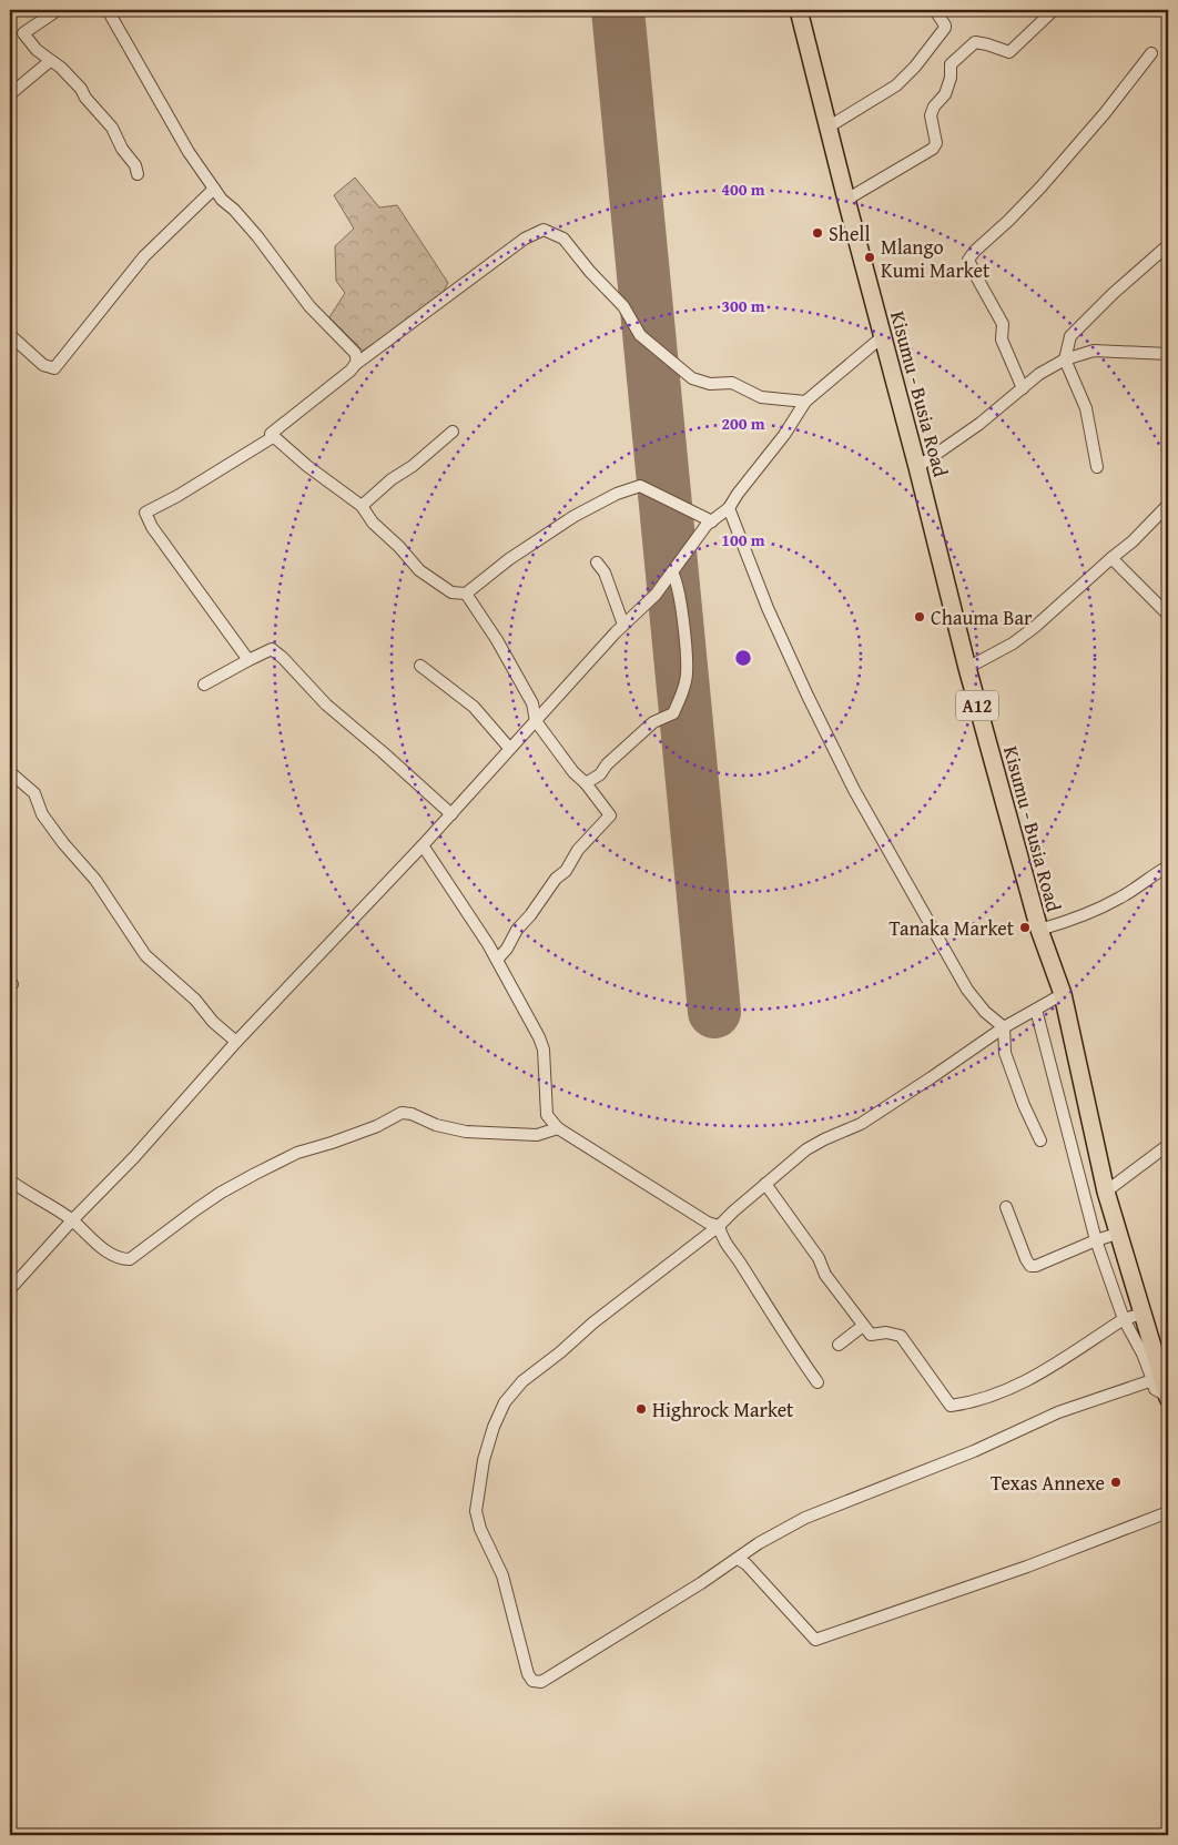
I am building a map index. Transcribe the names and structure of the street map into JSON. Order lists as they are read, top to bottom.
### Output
{
  "streets": {
    "highway": ["Kisumu - Busia Road", "A12"]
  },
  "places": [
    "Shell",
    "Mlango Kumi Market",
    "Chauma Bar",
    "Tanaka Market",
    "Highrock Market",
    "Texas Annexe"
  ],
  "rings": [
    "400 m",
    "300 m",
    "200 m",
    "100 m"
  ]
}
